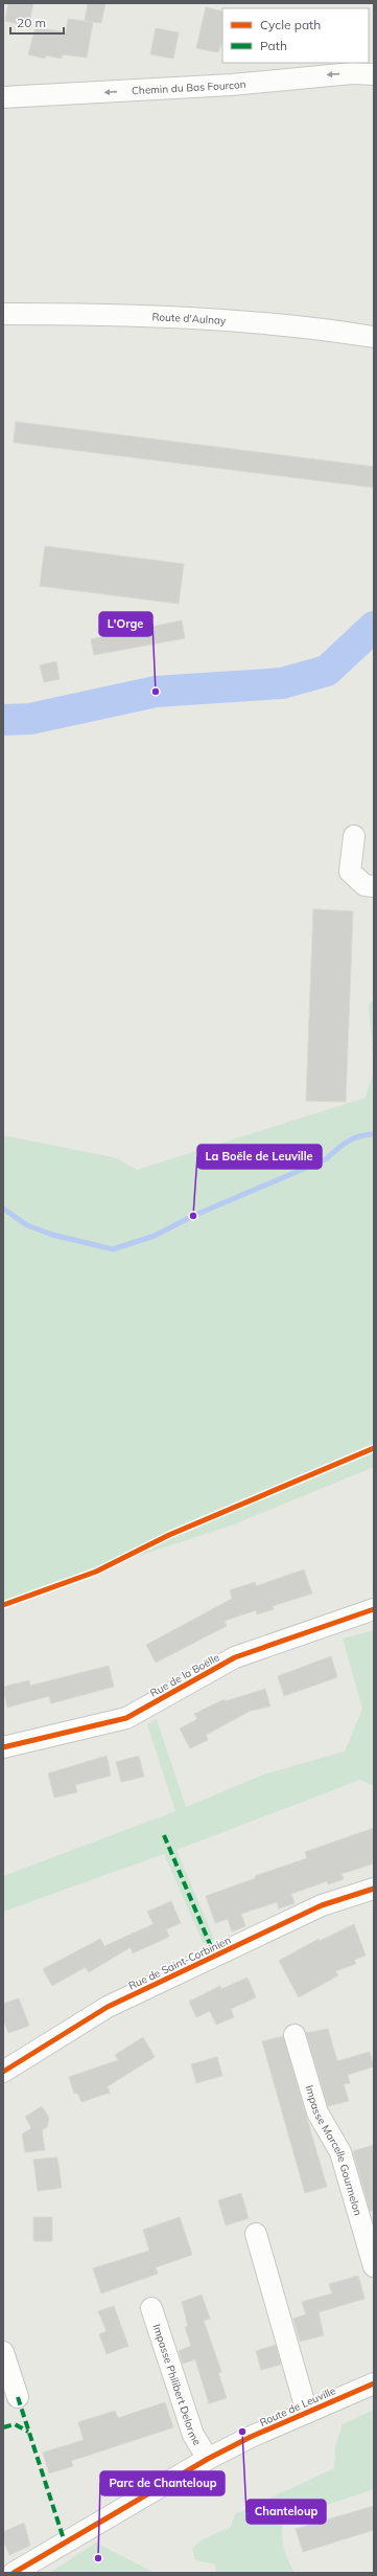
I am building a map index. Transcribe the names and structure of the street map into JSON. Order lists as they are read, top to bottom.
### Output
{
  "streets": {
    "street": [
      "Chemin du Bas Fourcon",
      "Route d'Aulnay",
      "Rue de la Boëlle",
      "Rue de Saint-Corbinien",
      "Impasse Marcelle Gourmelon",
      "Impasse Philibert Delorme",
      "Route de Leuville"
    ]
  },
  "crossings": [
    ["Impasse Philibert Delorme", "Route de Leuville"]
  ],
  "one_way": ["Chemin du Bas Fourcon"],
  "places": [
    "L'Orge",
    "La Boële de Leuville",
    "Chanteloup",
    "Parc de Chanteloup"
  ],
  "legend": ["Cycle path", "Path"],
  "scale_bar": "20 m"
}
